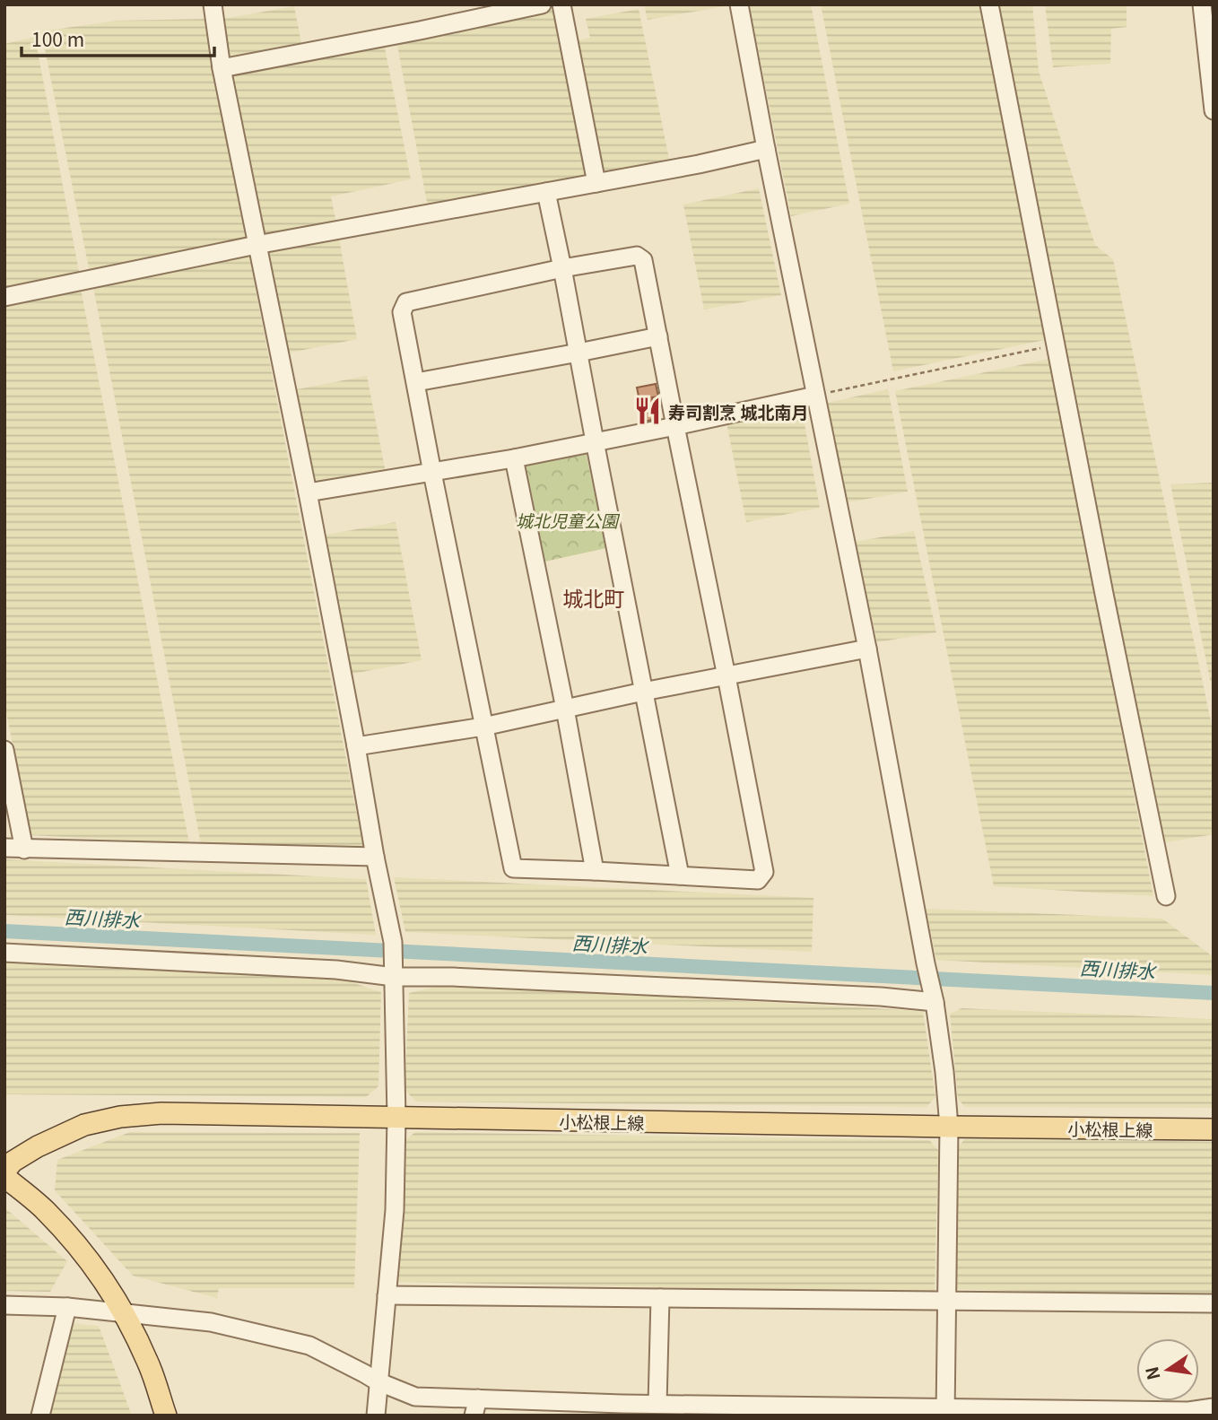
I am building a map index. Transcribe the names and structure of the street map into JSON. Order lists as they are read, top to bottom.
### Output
{
  "streets": {
    "main road": ["小松根上線"]
  },
  "districts": ["城北町"],
  "water": ["西川排水"],
  "parks": ["城北児童公園"],
  "places": {
    "restaurant": ["寿司割烹 城北南月"]
  },
  "scale_bar": "100 m",
  "north": "left"
}
